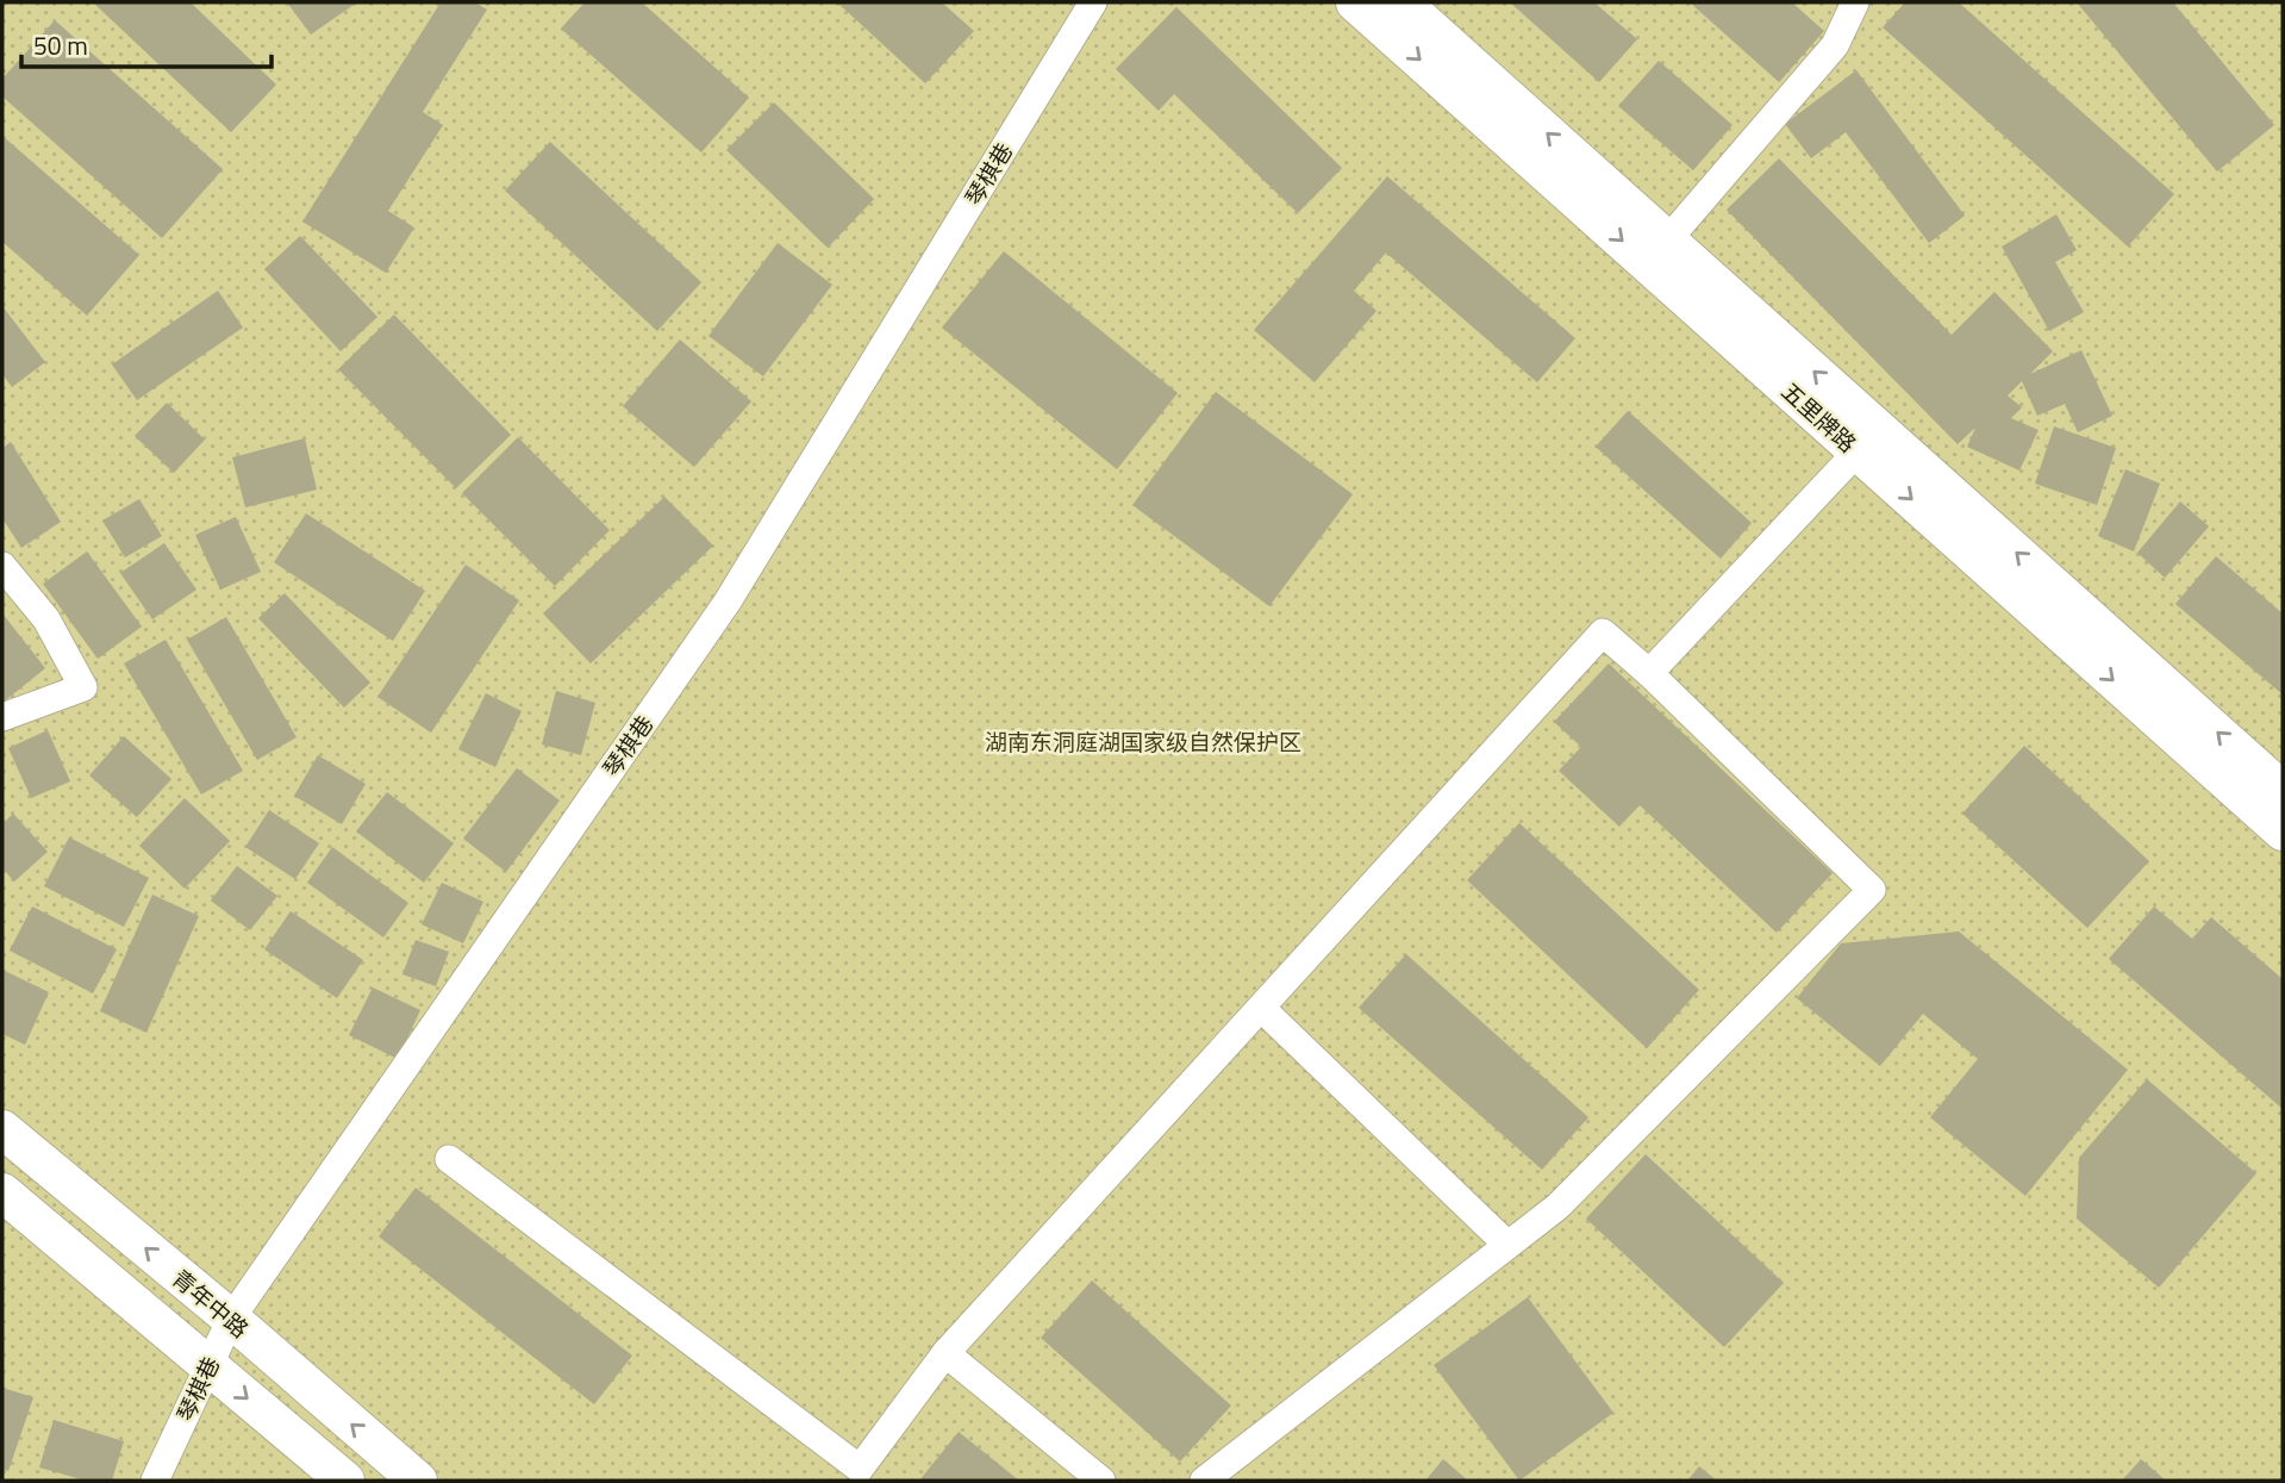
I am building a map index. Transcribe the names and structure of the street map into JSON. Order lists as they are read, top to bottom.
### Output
{
  "streets": {
    "main road": ["五里牌路", "青年中路"],
    "street": ["琴棋巷"]
  },
  "crossings": [
    ["琴棋巷", "青年中路"]
  ],
  "parks": ["湖南东洞庭湖国家级自然保护区"],
  "scale_bar": "50 m"
}
